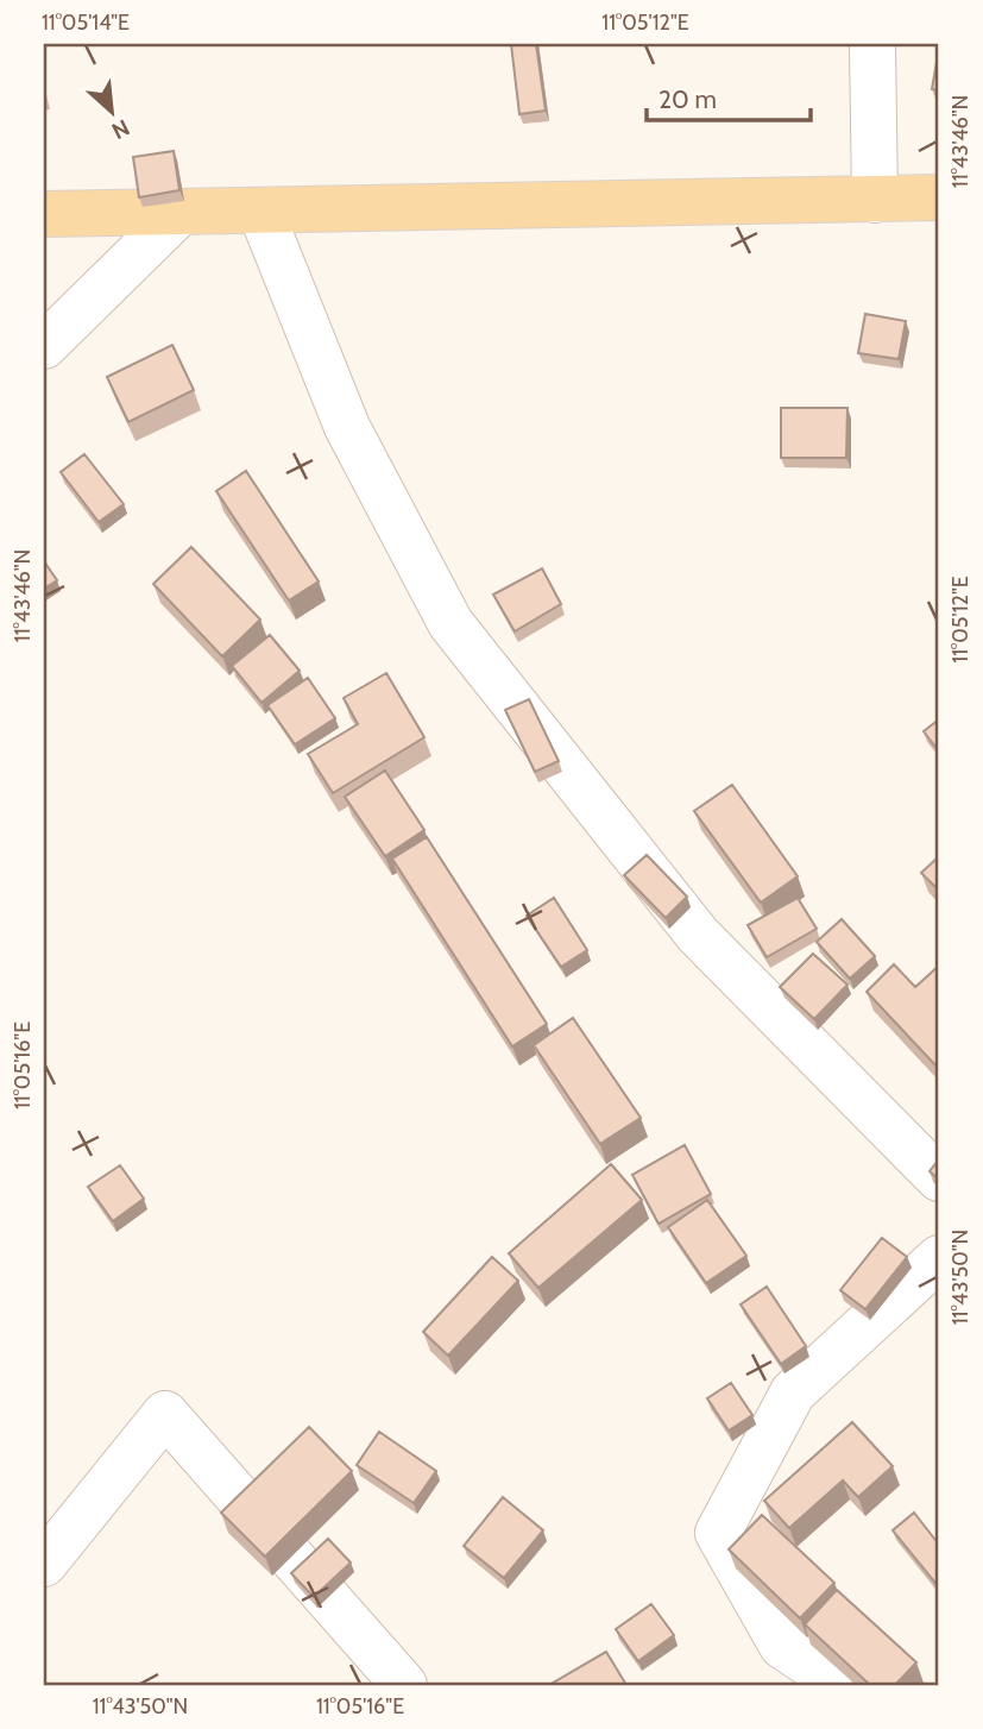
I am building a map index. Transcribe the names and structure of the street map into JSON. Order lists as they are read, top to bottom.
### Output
{
  "scale_bar": "20 m",
  "north": "bottom right",
  "coordinates": [
    "11°05'14\"E",
    "11°05'12\"E",
    "11°43'46\"N",
    "11°05'16\"E",
    "11°43'50\"N"
  ]
}
